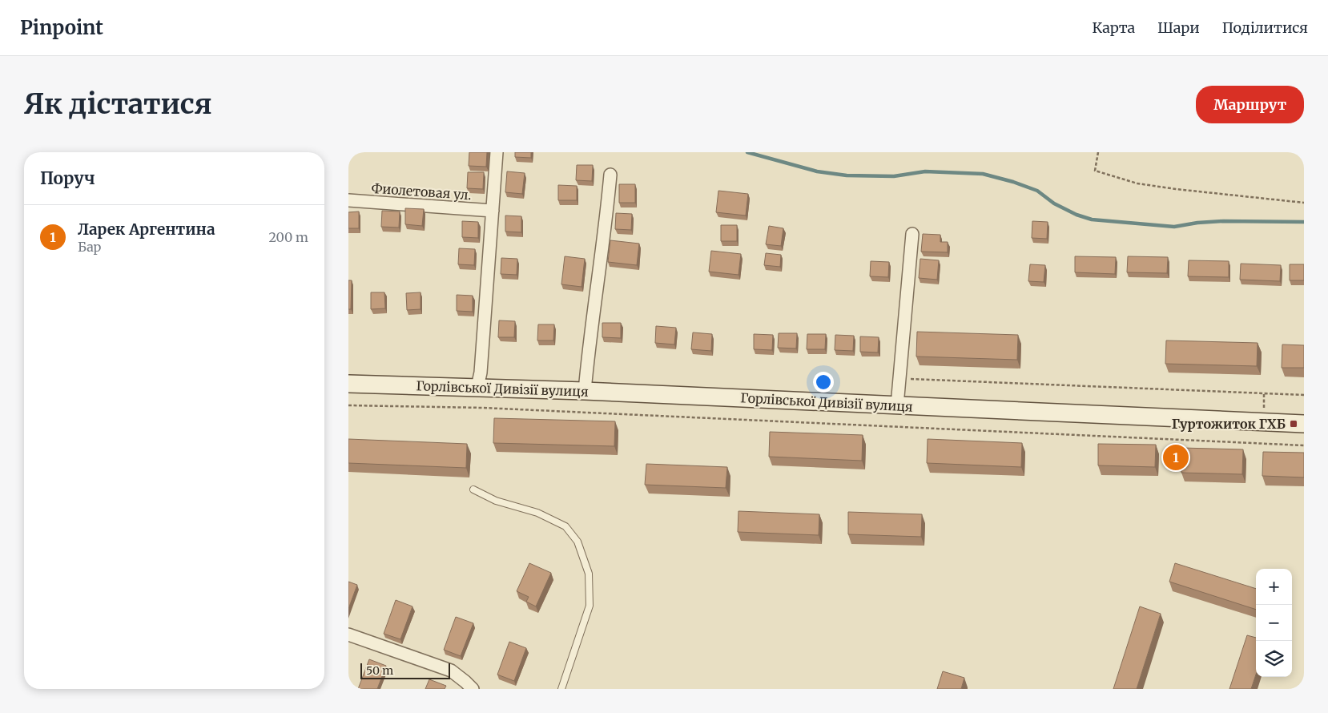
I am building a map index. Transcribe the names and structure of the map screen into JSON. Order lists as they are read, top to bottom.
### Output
{
  "streets": {
    "main road": ["Горлівської Дивізії вулиця"],
    "street": ["Фиолетовая ул."]
  },
  "places": {
    "transit": ["Гуртожиток ГХБ"]
  },
  "scale_bar": "50 m",
  "page": {
    "header": "Pinpoint",
    "nav": ["Карта", "Шари", "Поділитися"],
    "buttons": "Маршрут",
    "title": "Як дістатися",
    "heading": "Поруч",
    "list": [
      {
        "mark": "1",
        "name": "Ларек Аргентина",
        "note": "Бар",
        "value": "200 m"
      }
    ],
    "pins": "1",
    "map_buttons": ["+", "−"],
    "scale": "50 m"
  }
}
